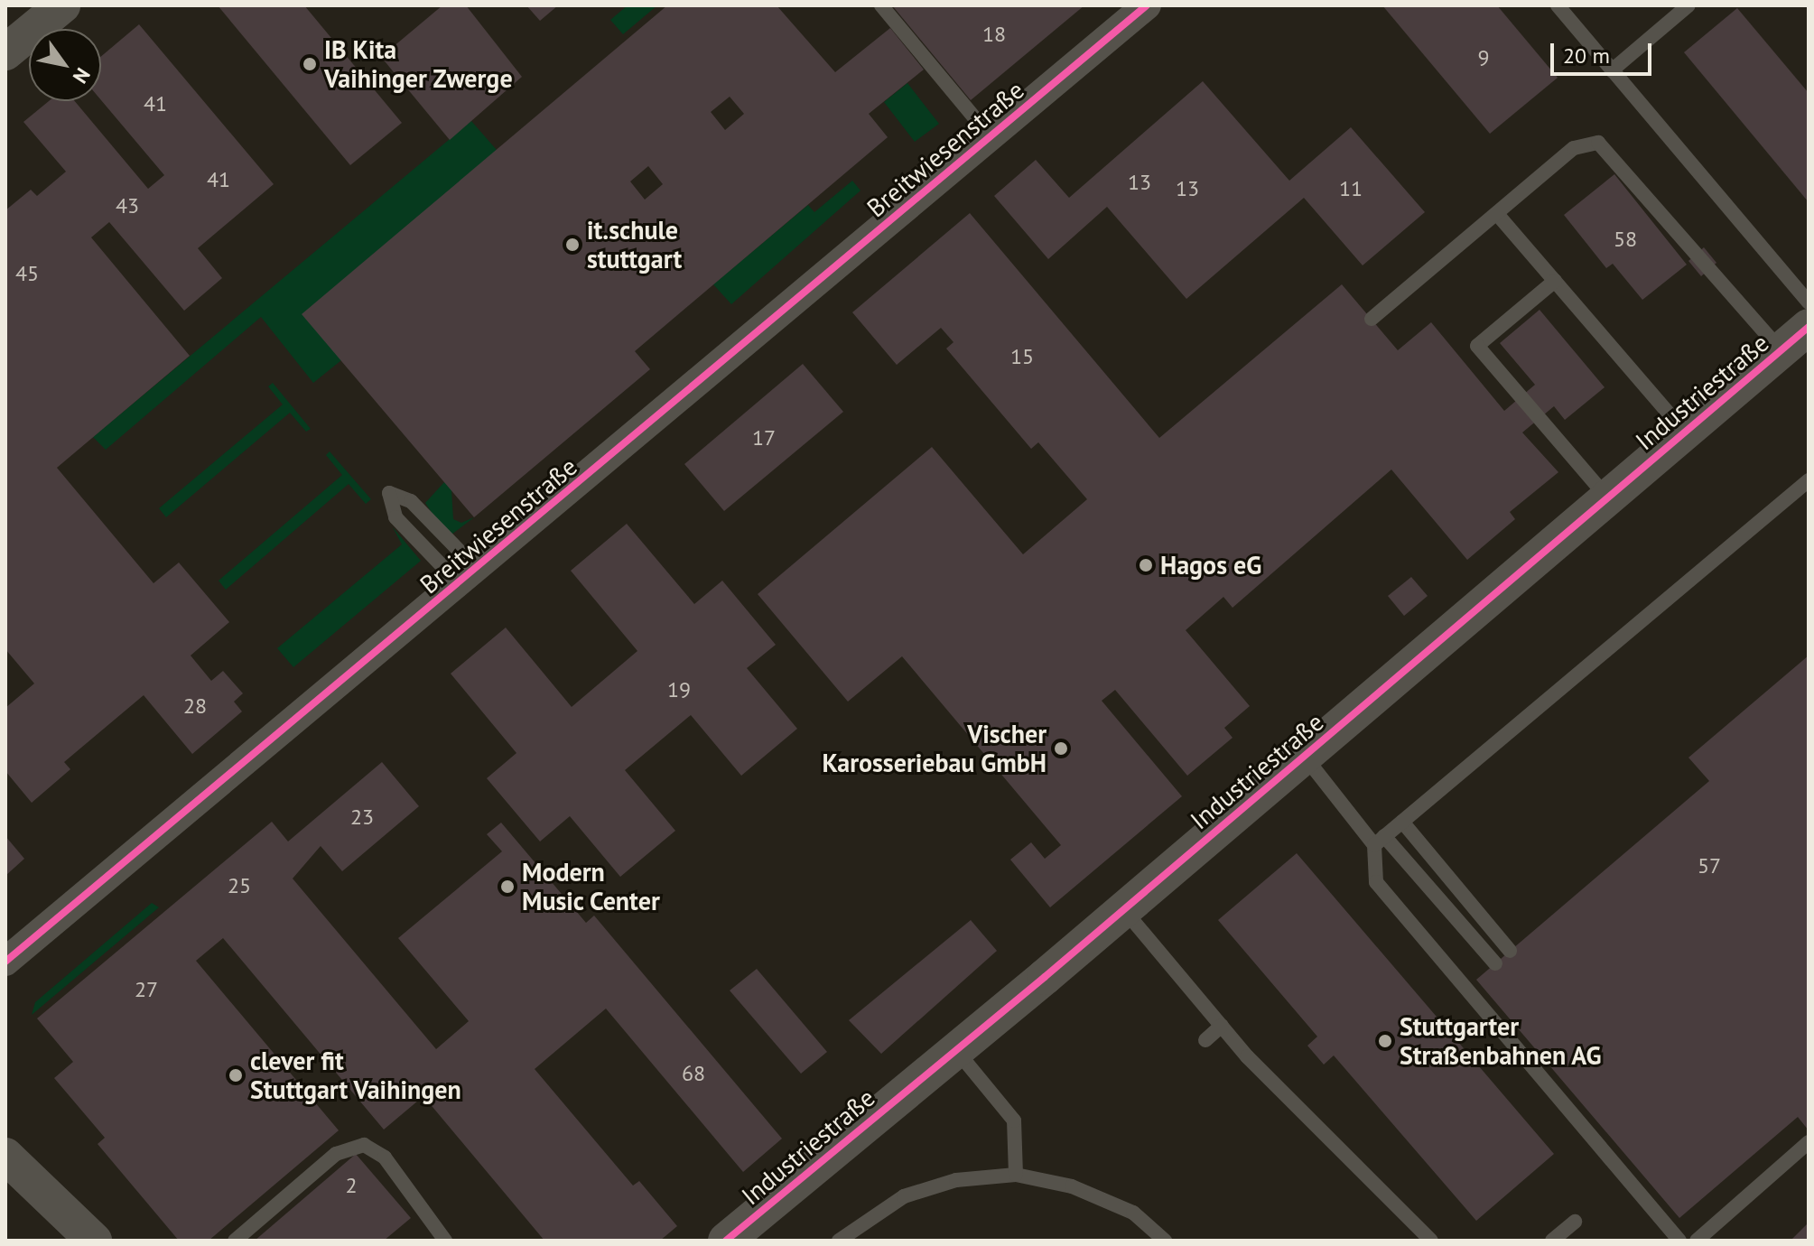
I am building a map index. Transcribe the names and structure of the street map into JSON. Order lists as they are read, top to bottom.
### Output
{
  "streets": {
    "street": ["Breitwiesenstraße", "Industriestraße"]
  },
  "places": [
    "IB Kita Vaihinger Zwerge",
    "it.schule stuttgart",
    "Hagos eG",
    "Vischer Karosseriebau GmbH",
    "Modern Music Center",
    "Stuttgarter Straßenbahnen AG",
    "clever fit Stuttgart Vaihingen"
  ],
  "house_numbers": [
    "18",
    "9",
    "41",
    "41",
    "13",
    "13",
    "11",
    "43",
    "58",
    "45",
    "15",
    "17",
    "19",
    "28",
    "23",
    "57",
    "25",
    "27",
    "68",
    "2"
  ],
  "scale_bar": "20 m",
  "north": "bottom right"
}
